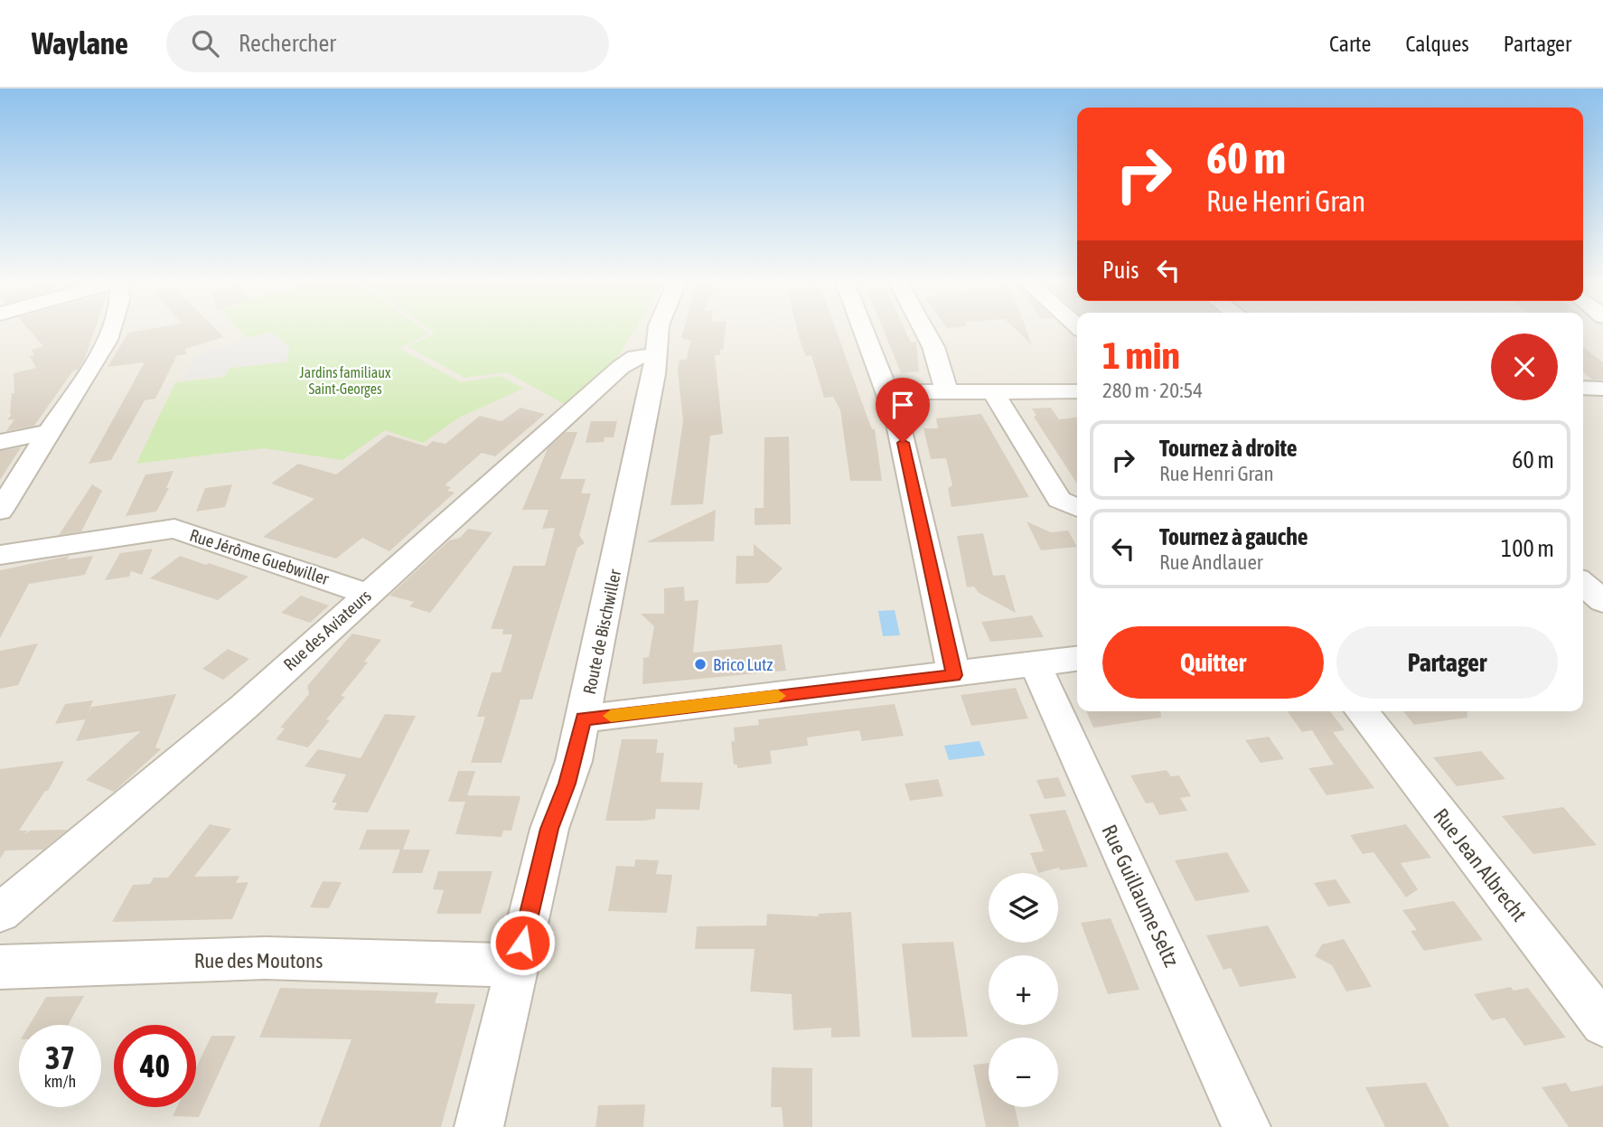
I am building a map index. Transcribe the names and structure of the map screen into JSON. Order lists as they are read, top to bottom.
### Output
{
  "streets": {
    "street": [
      "Rue Jérôme Guebwiller",
      "Rue des Aviateurs",
      "Route de Bischwiller",
      "Rue Jean Albrecht",
      "Rue Guillaume Seltz",
      "Rue des Moutons"
    ]
  },
  "crossings": [
    ["Rue Jérôme Guebwiller", "Rue des Aviateurs"],
    ["Rue des Aviateurs", "Route de Bischwiller"],
    ["Route de Bischwiller", "Rue des Moutons"]
  ],
  "parks": ["Jardins familiaux Saint-Georges"],
  "places": ["Brico Lutz"],
  "page": {
    "header": "Waylane",
    "search": "Rechercher",
    "nav": ["Carte", "Calques", "Partager"],
    "turn": ["60 m", "Rue Henri Gran"],
    "then": "Puis",
    "heading": ["1 min", "280 m · 20:54"],
    "list": [
      {
        "name": "Tournez à droite",
        "note": "Rue Henri Gran",
        "value": "60 m"
      },
      {
        "name": "Tournez à gauche",
        "note": "Rue Andlauer",
        "value": "100 m"
      }
    ],
    "buttons": ["Quitter", "Partager"],
    "map_buttons": ["+", "−"],
    "speed": "37 km/h",
    "limit": "40"
  }
}
